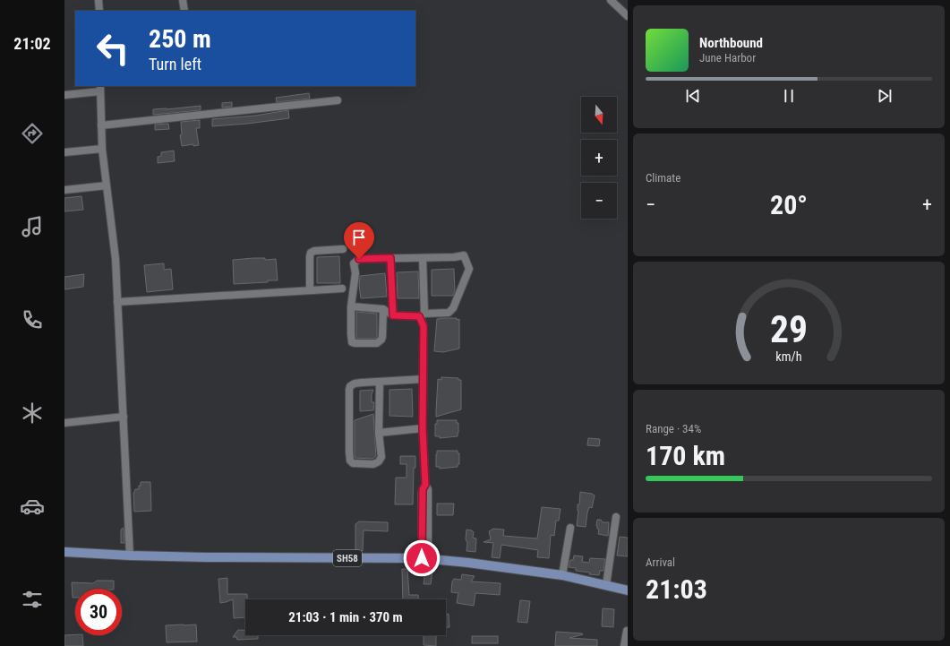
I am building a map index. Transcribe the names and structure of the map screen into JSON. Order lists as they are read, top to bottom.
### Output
{
  "streets": {
    "main road": ["SH58"]
  },
  "north": "bottom",
  "page": {
    "tabs": "21:02",
    "turn": ["250 m", "Turn left"],
    "song": ["Northbound", "June Harbor"],
    "map_buttons": ["+", "−"],
    "tile": [
      "Climate",
      ["Range · 34%", "170 km"],
      ["Arrival", "21:03"]
    ],
    "heat": ["−", "20°", "+"],
    "limit": "30",
    "trip": "21:03 · 1 min · 370 m",
    "gauge": ["29", "km/h"]
  }
}
